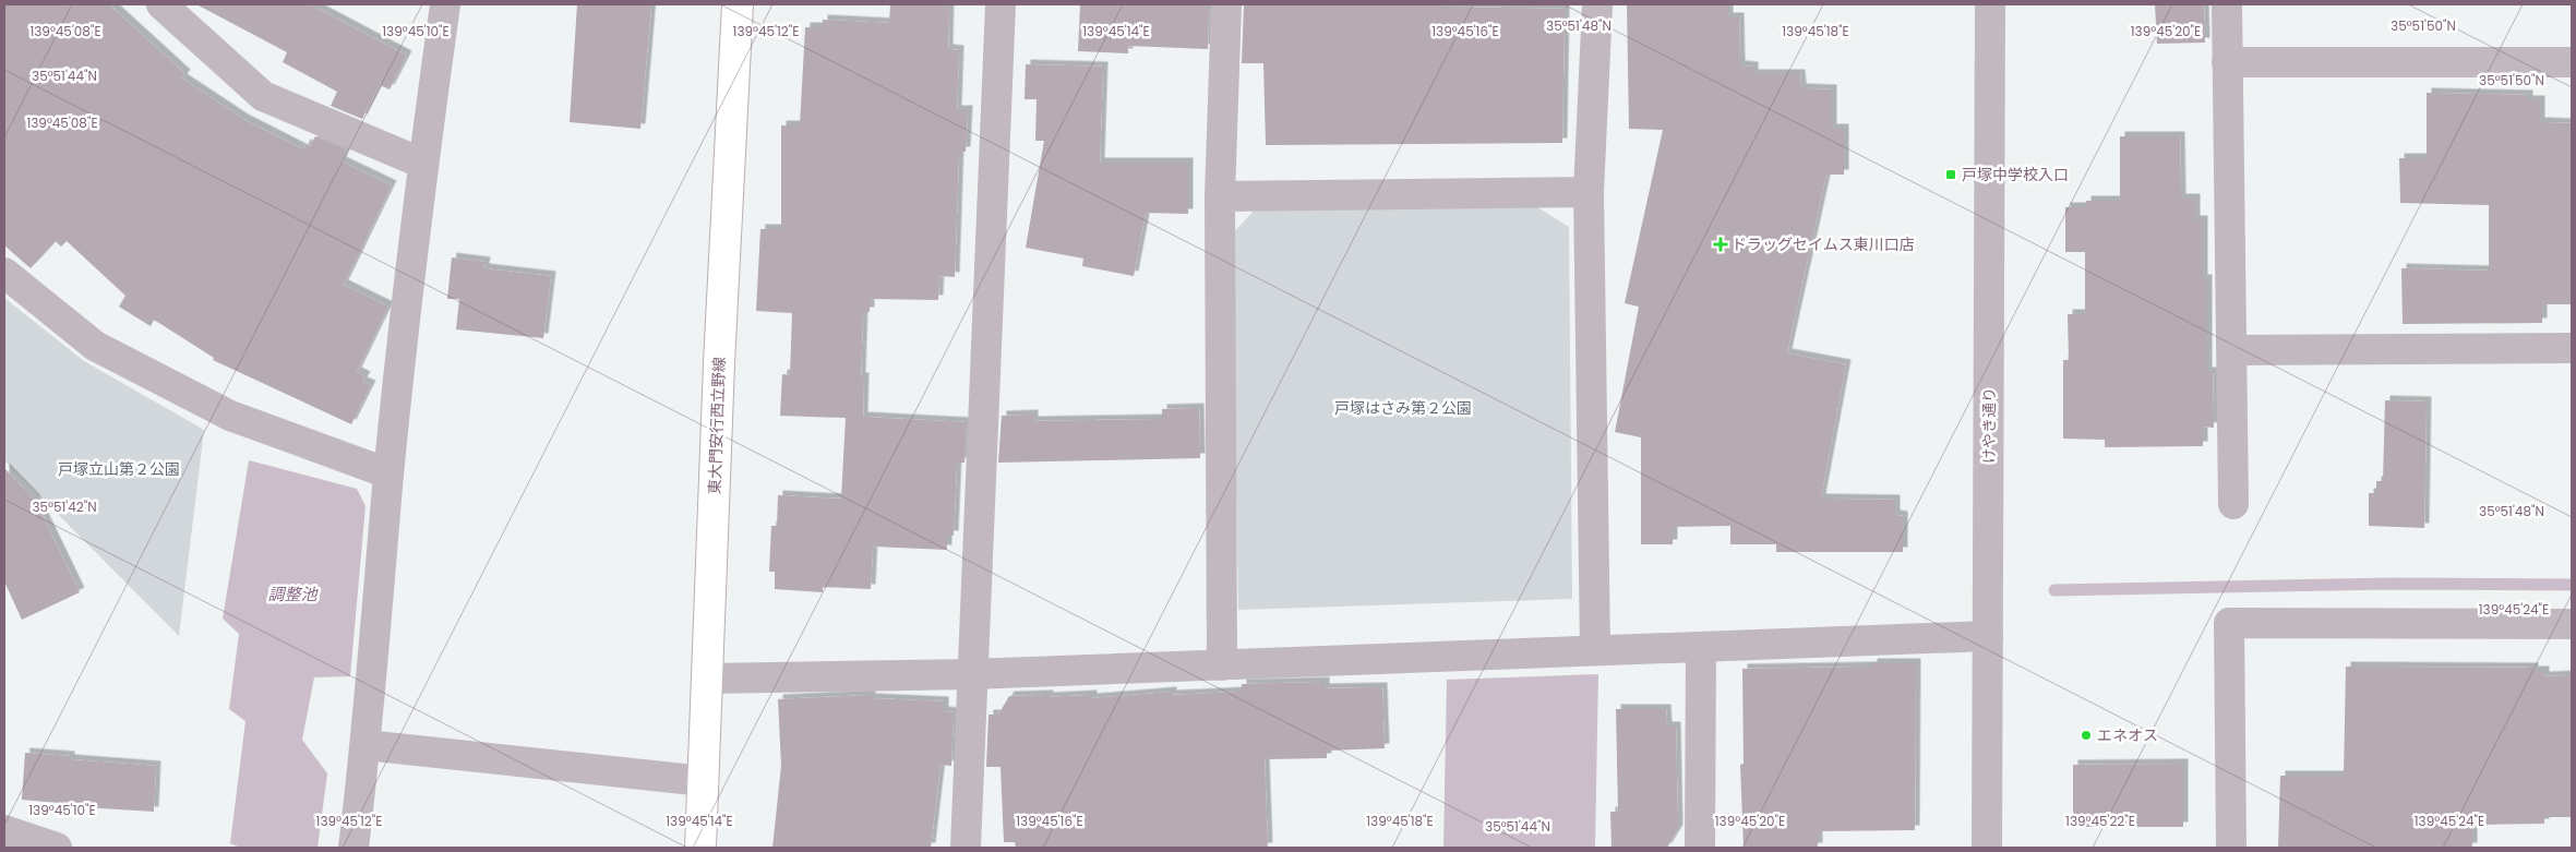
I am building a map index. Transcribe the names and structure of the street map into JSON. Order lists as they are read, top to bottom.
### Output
{
  "streets": {
    "main road": ["東大門安行西立野線"],
    "street": ["けやき通り"]
  },
  "water": ["調整池"],
  "parks": ["戸塚はさみ第２公園", "戸塚立山第２公園"],
  "places": {
    "transit": ["戸塚中学校入口"],
    "health": ["ドラッグセイムス東川口店"],
    "other": ["エネオス"]
  },
  "coordinates": [
    "35°51'48\"N",
    "35°51'50\"N",
    "139°45'08\"E",
    "139°45'10\"E",
    "139°45'12\"E",
    "139°45'14\"E",
    "139°45'16\"E",
    "139°45'18\"E",
    "139°45'20\"E",
    "35°51'44\"N",
    "35°51'42\"N",
    "139°45'24\"E",
    "139°45'22\"E"
  ]
}
